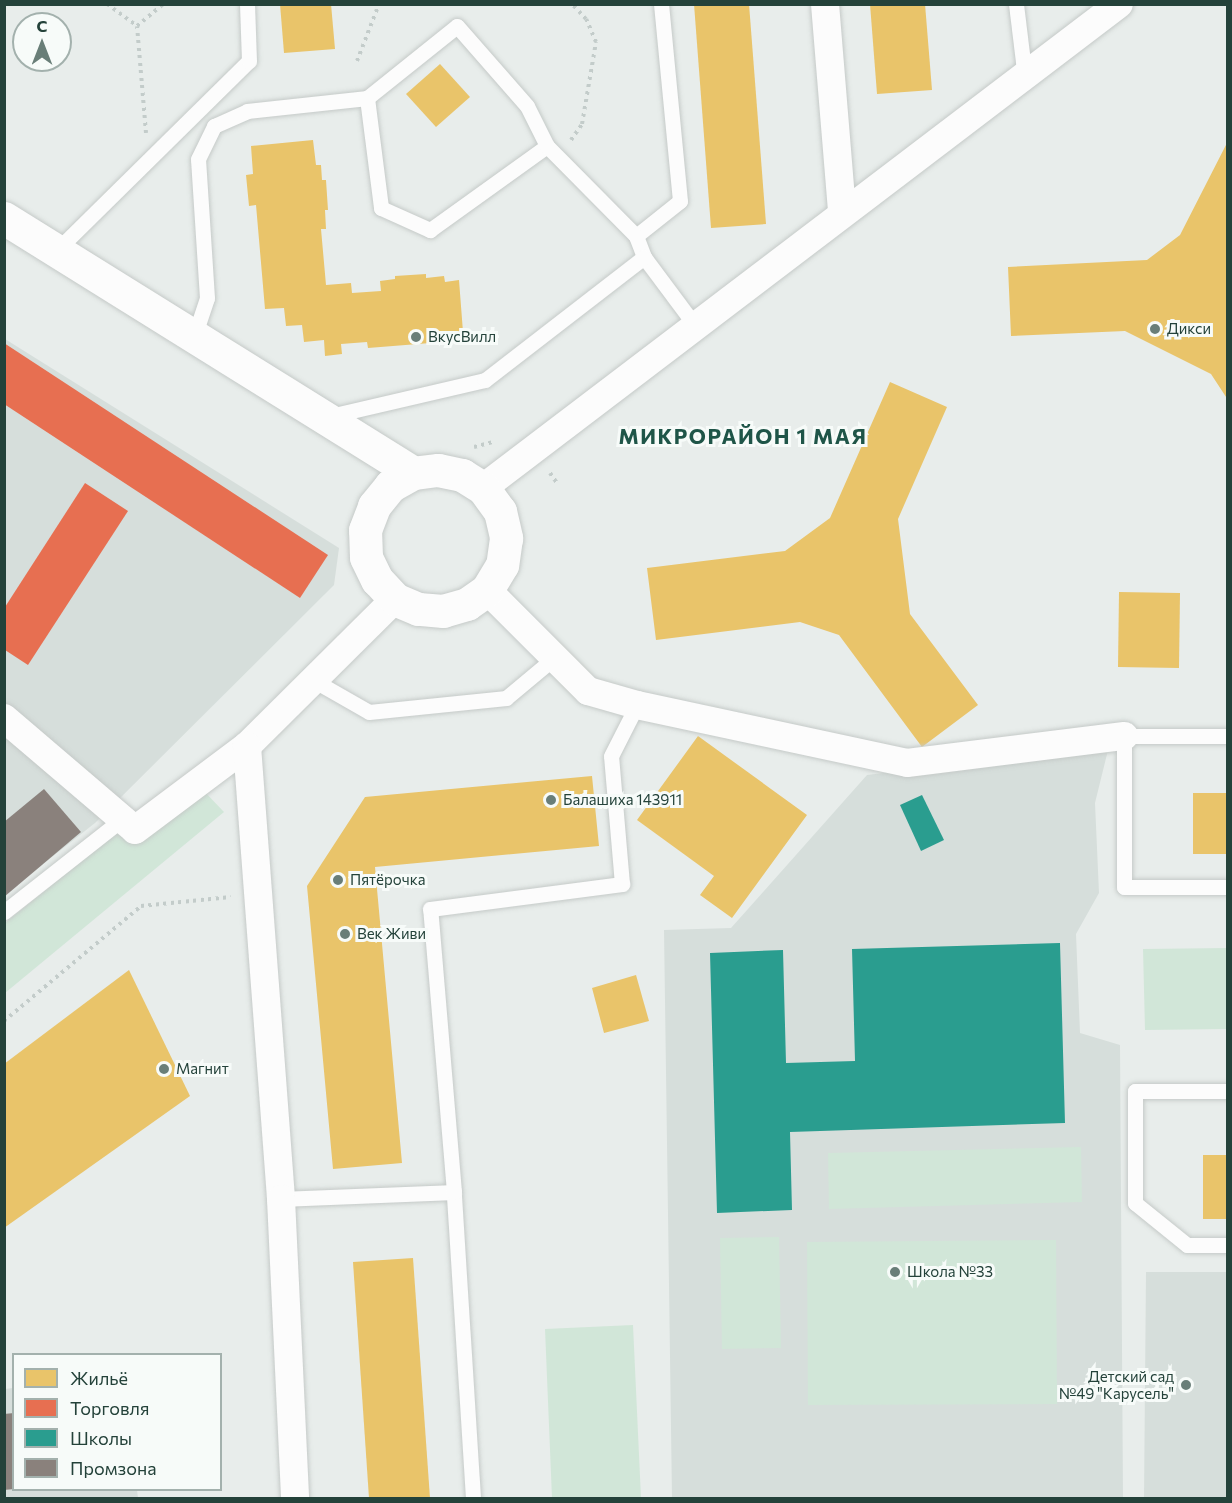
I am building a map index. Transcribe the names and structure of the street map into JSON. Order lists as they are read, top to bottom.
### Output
{
  "districts": ["МИКРОРАЙОН 1 МАЯ"],
  "places": [
    "Дикси",
    "ВкусВилл",
    "Балашиха 143911",
    "Пятёрочка",
    "Век Живи",
    "Магнит",
    "Школа №33",
    "Детский сад №49 \"Карусель\""
  ],
  "legend": [
    "Жильё",
    "Торговля",
    "Школы",
    "Промзона"
  ],
  "north": "top"
}
